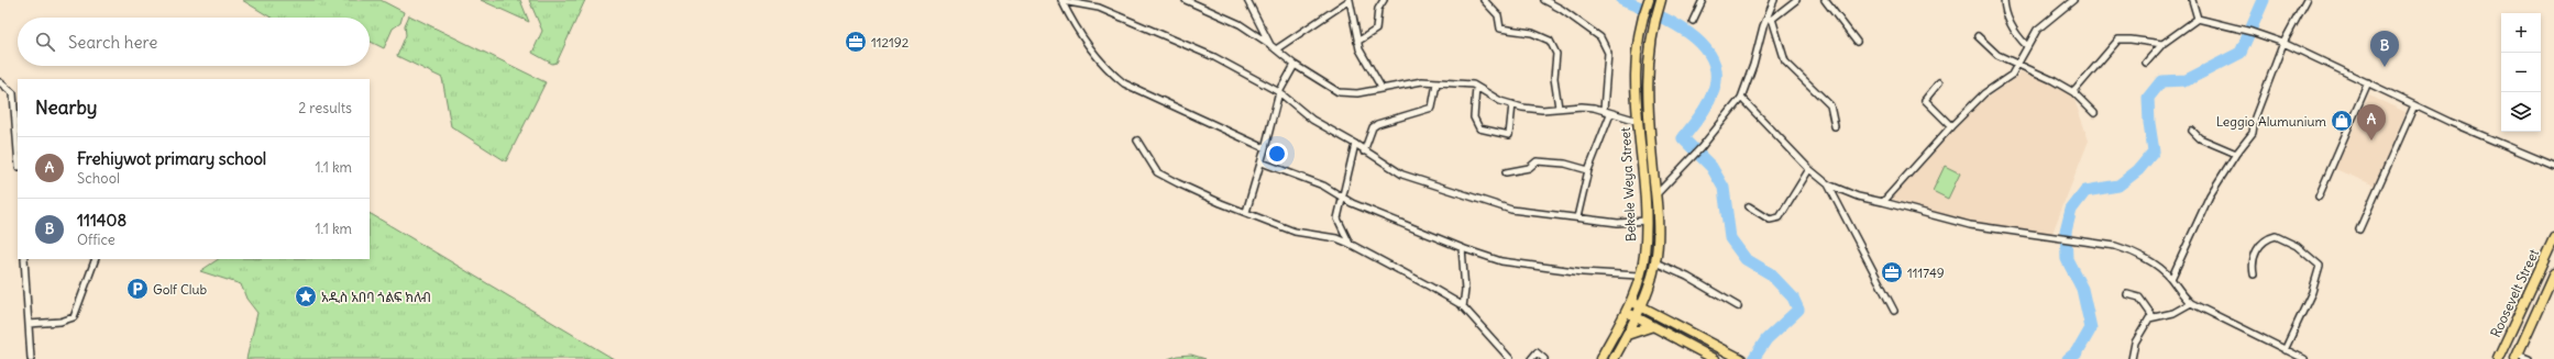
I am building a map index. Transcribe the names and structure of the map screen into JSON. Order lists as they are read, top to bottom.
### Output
{
  "streets": {
    "main road": ["Bekele Weya Street", "Roosevelt Street"]
  },
  "places": {
    "office": ["112192", "111749"],
    "shop": ["Leggio Alumunium"],
    "parking": ["Golf Club"],
    "place": ["አዲስ አበባ ጎልፍ ክለብ"]
  },
  "page": {
    "map_buttons": ["+", "−"],
    "search": "Search here",
    "pins": ["B", "A"],
    "heading": ["Nearby", "2 results"],
    "list": [
      {
        "mark": "A",
        "name": "Frehiywot primary school",
        "note": "School",
        "value": "1.1 km"
      },
      {
        "mark": "B",
        "name": "111408",
        "note": "Office",
        "value": "1.1 km"
      }
    ]
  }
}
